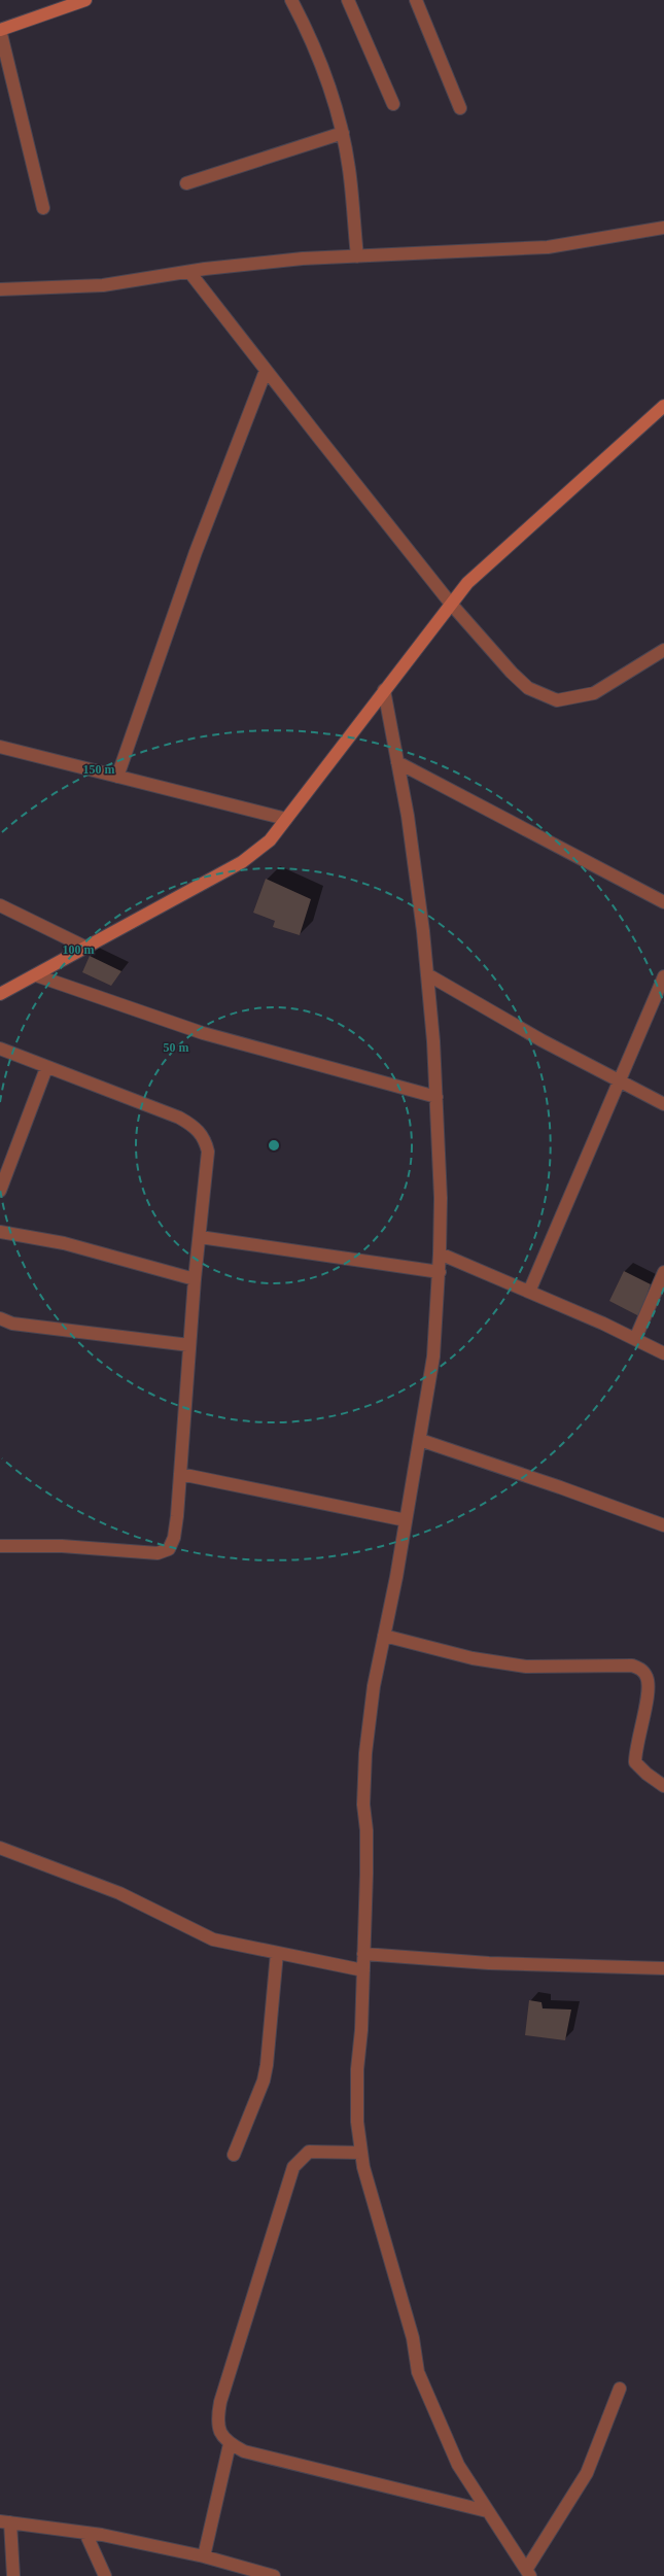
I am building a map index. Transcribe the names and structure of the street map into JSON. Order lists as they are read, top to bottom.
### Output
{
  "rings": ["150 m", "100 m", "50 m"]
}
